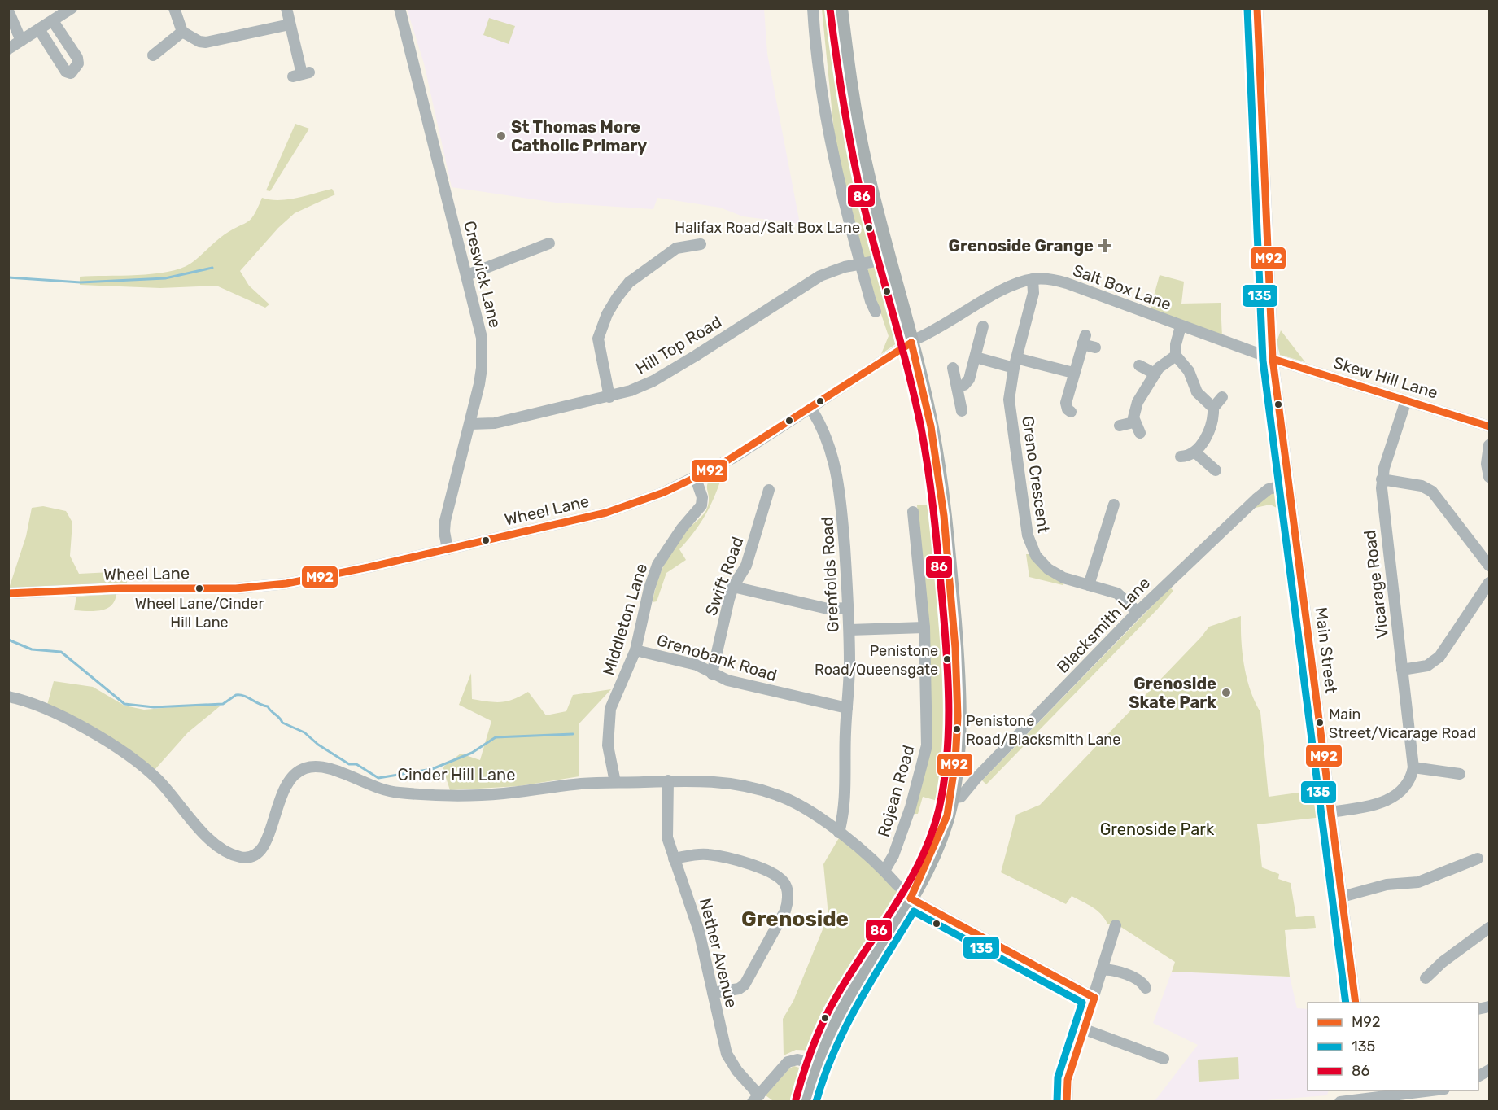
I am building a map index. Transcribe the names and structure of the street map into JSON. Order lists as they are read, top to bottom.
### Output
{
  "streets": {
    "street": [
      "Creswick Lane",
      "Salt Box Lane",
      "Hill Top Road",
      "Skew Hill Lane",
      "Greno Crescent",
      "Wheel Lane",
      "Grenfolds Road",
      "Swift Road",
      "Vicarage Road",
      "Middleton Lane",
      "Blacksmith Lane",
      "Main Street",
      "Grenobank Road",
      "Cinder Hill Lane",
      "Rojean Road",
      "Nether Avenue"
    ]
  },
  "crossings": [
    ["Creswick Lane", "Hill Top Road"],
    ["Creswick Lane", "Wheel Lane"],
    ["Salt Box Lane", "Skew Hill Lane"],
    ["Salt Box Lane", "Greno Crescent"],
    ["Salt Box Lane", "Wheel Lane"],
    ["Salt Box Lane", "Main Street"],
    ["Skew Hill Lane", "Vicarage Road"],
    ["Skew Hill Lane", "Main Street"],
    ["Greno Crescent", "Blacksmith Lane"],
    ["Wheel Lane", "Grenfolds Road"],
    ["Wheel Lane", "Middleton Lane"],
    ["Grenfolds Road", "Grenobank Road"],
    ["Grenfolds Road", "Cinder Hill Lane"],
    ["Swift Road", "Grenobank Road"],
    ["Middleton Lane", "Grenobank Road"],
    ["Middleton Lane", "Cinder Hill Lane"],
    ["Blacksmith Lane", "Main Street"],
    ["Cinder Hill Lane", "Rojean Road"],
    ["Cinder Hill Lane", "Nether Avenue"]
  ],
  "districts": ["Grenoside"],
  "parks": ["Grenoside Park"],
  "places": {
    "other": [
      "St Thomas More Catholic Primary",
      "Halifax Road/Salt Box Lane",
      "Wheel Lane/Cinder Hill Lane",
      "Penistone Road/Queensgate",
      "Grenoside Skate Park",
      "Main Street/Vicarage Road",
      "Penistone Road/Blacksmith Lane"
    ],
    "health": ["Grenoside Grange"]
  },
  "lines": ["transit line M92", "transit line 135", "transit line 86"],
  "legend": ["M92", "135", "86"]
}
